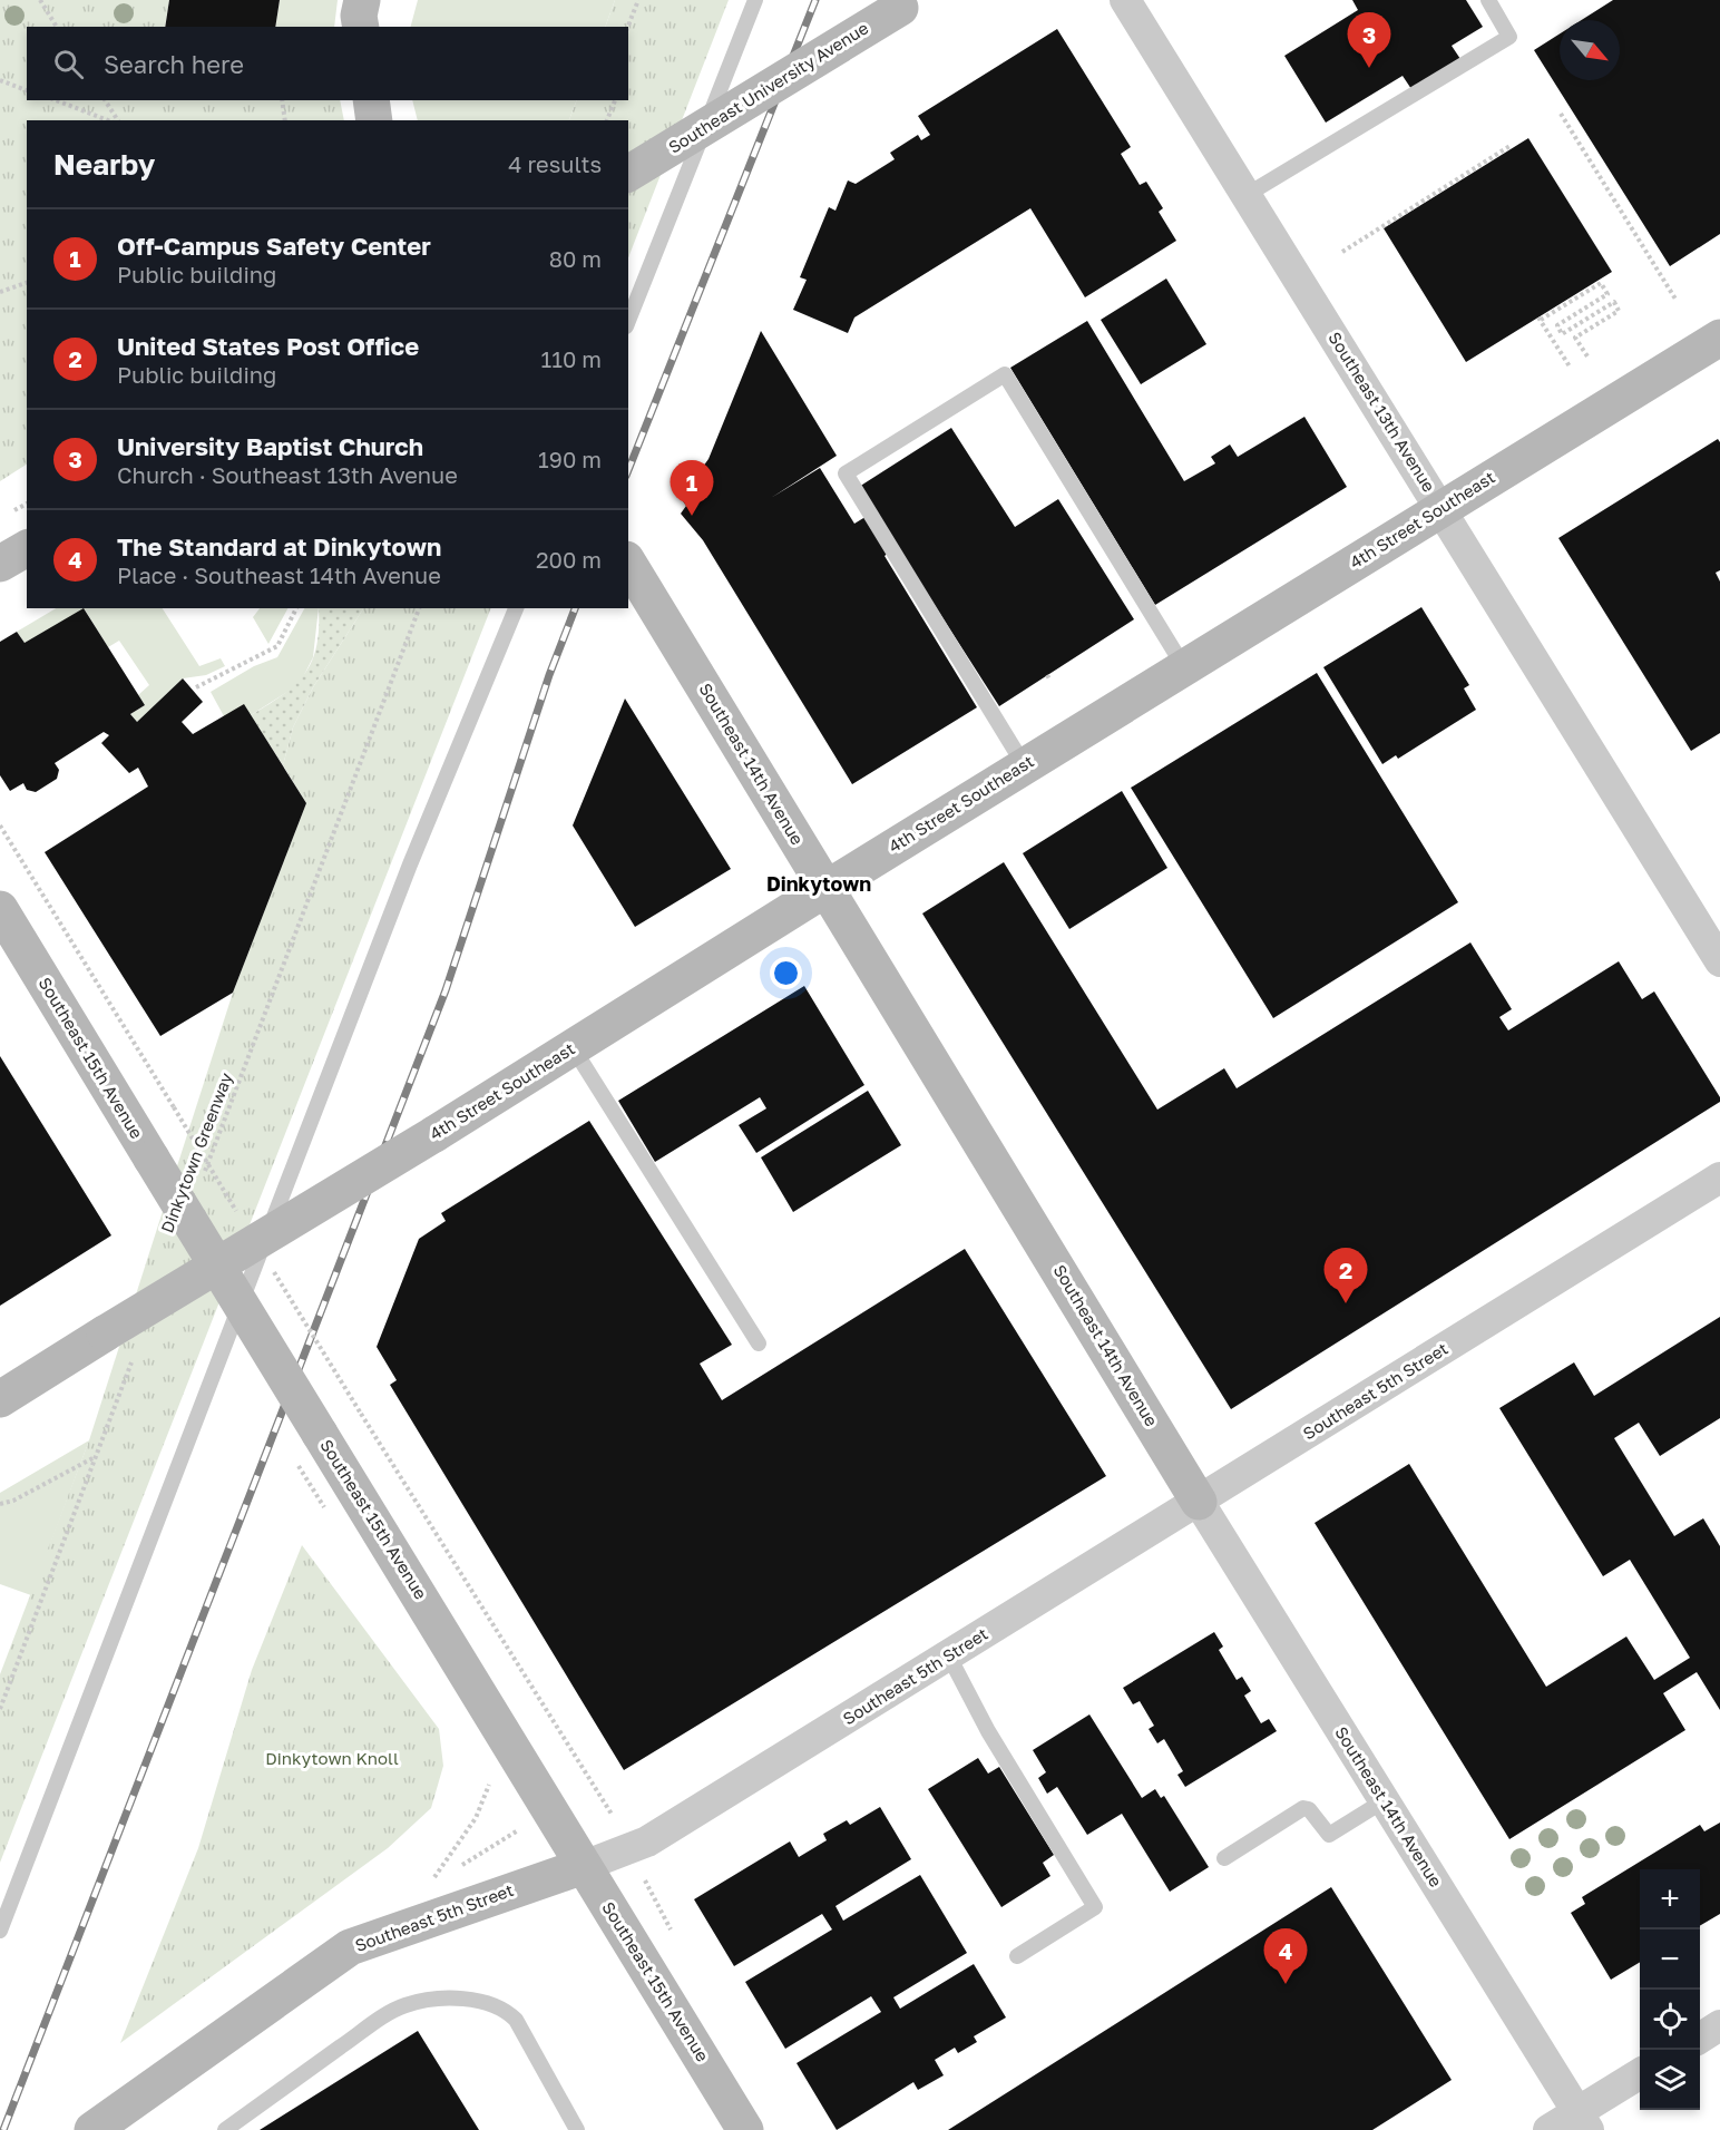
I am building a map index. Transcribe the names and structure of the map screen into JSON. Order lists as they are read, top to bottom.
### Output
{
  "streets": {
    "street": [
      "Southeast University Avenue",
      "Southeast 13th Avenue",
      "4th Street Southeast",
      "Southeast 14th Avenue",
      "Southeast 15th Avenue",
      "Southeast 5th Street"
    ],
    "path": ["Dinkytown Greenway"]
  },
  "crossings": [
    ["Southeast 13th Avenue", "4th Street Southeast"],
    ["4th Street Southeast", "Southeast 14th Avenue"],
    ["4th Street Southeast", "Southeast 15th Avenue"],
    ["Southeast 14th Avenue", "Southeast 5th Street"],
    ["Southeast 15th Avenue", "Southeast 5th Street"]
  ],
  "districts": ["Dinkytown"],
  "parks": ["Dinkytown Knoll"],
  "north": "bottom right",
  "page": {
    "pins": [
      "3",
      "1",
      "2",
      "4"
    ],
    "search": "Search here",
    "heading": ["Nearby", "4 results"],
    "list": [
      {
        "mark": "1",
        "name": "Off-Campus Safety Center",
        "note": "Public building",
        "value": "80 m"
      },
      {
        "mark": "2",
        "name": "United States Post Office",
        "note": "Public building",
        "value": "110 m"
      },
      {
        "mark": "3",
        "name": "University Baptist Church",
        "note": "Church · Southeast 13th Avenue",
        "value": "190 m"
      },
      {
        "mark": "4",
        "name": "The Standard at Dinkytown",
        "note": "Place · Southeast 14th Avenue",
        "value": "200 m"
      }
    ],
    "map_buttons": ["+", "−"]
  }
}
